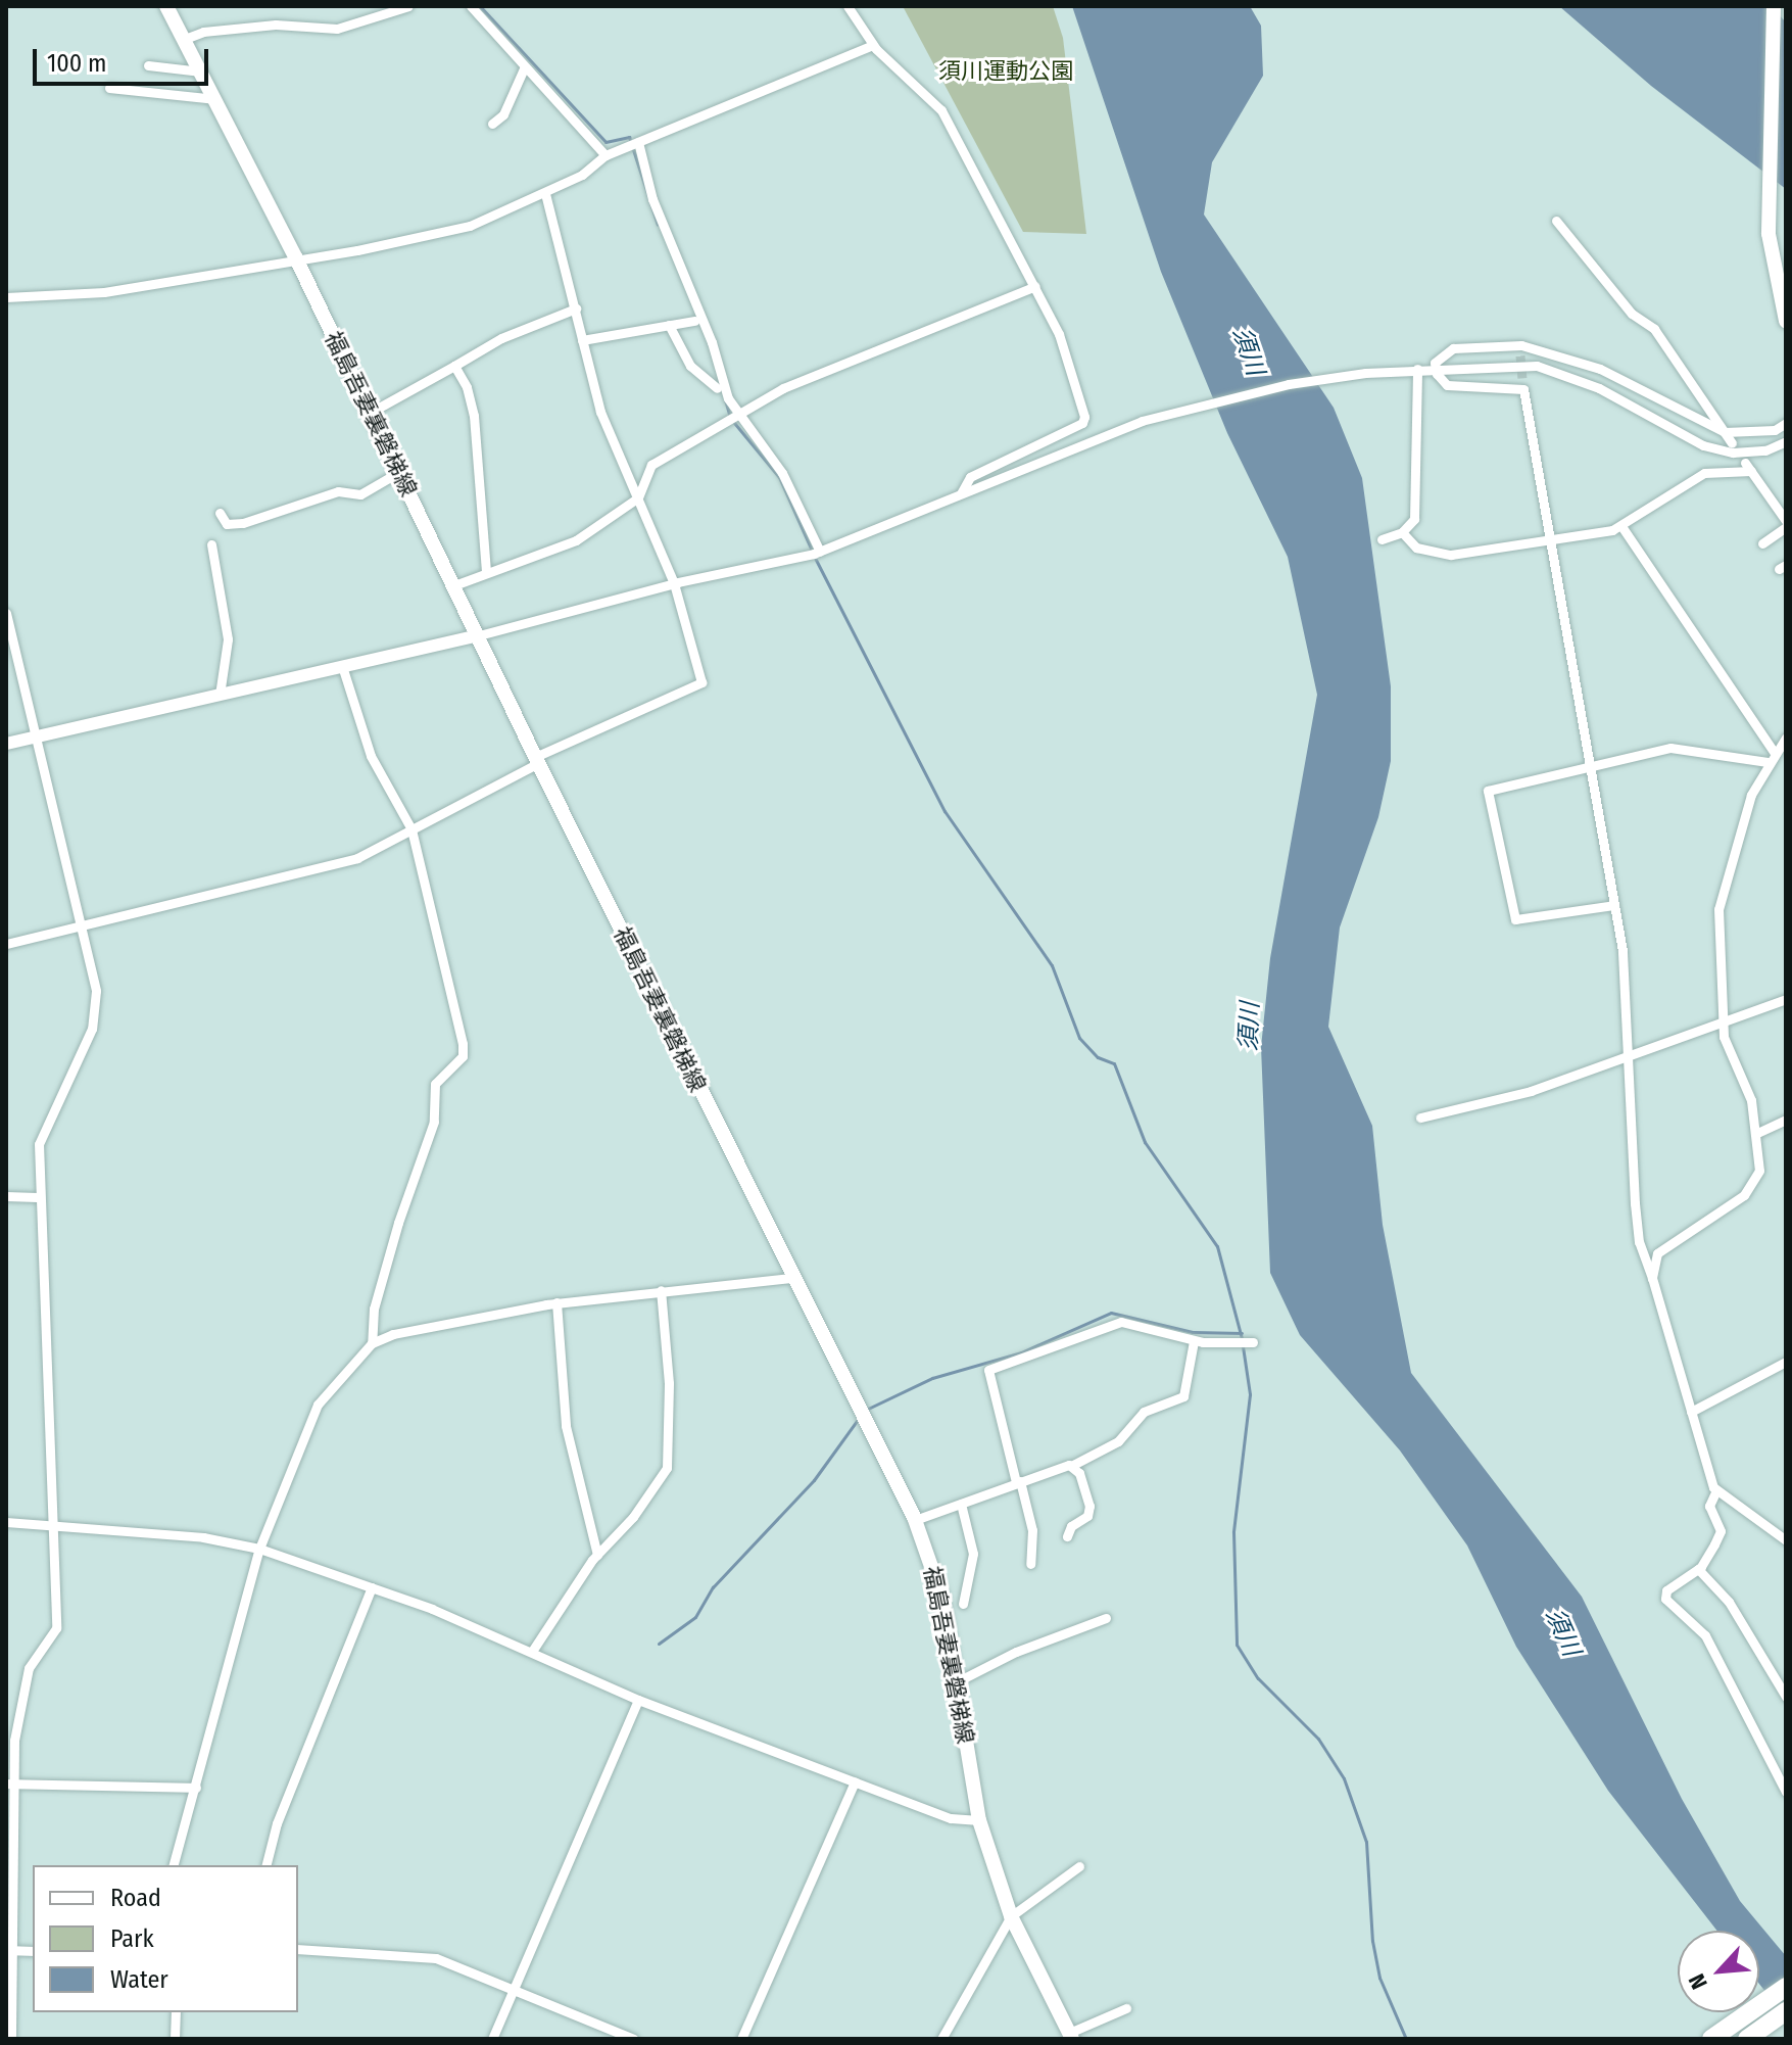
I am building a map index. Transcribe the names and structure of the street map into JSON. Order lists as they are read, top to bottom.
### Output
{
  "streets": {
    "main road": ["福島吾妻裏磐梯線"]
  },
  "water": ["須川"],
  "parks": ["須川運動公園"],
  "legend": ["Road", "Park", "Water"],
  "scale_bar": "100 m",
  "north": "bottom left"
}
